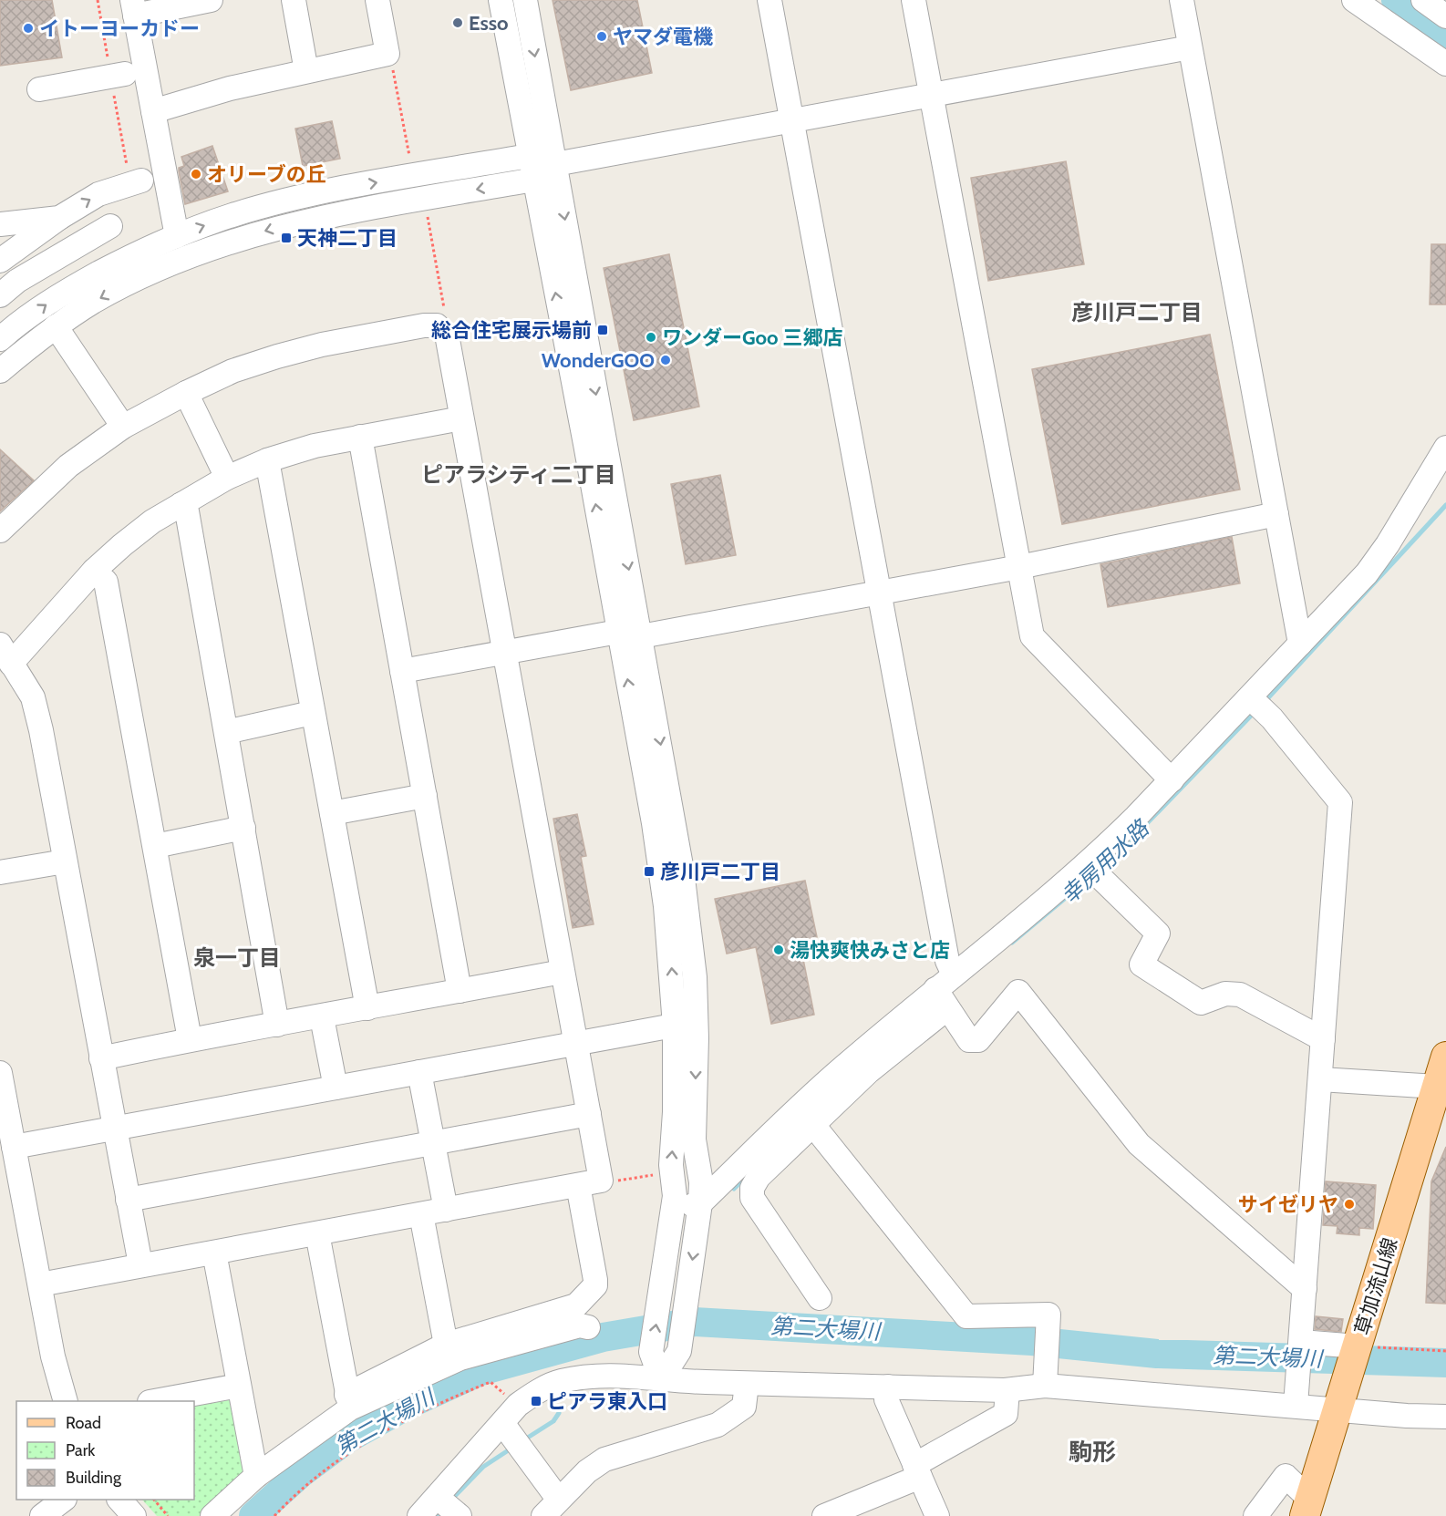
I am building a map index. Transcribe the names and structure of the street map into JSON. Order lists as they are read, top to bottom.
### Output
{
  "streets": {
    "main road": ["草加流山線"]
  },
  "districts": [
    "彦川戸二丁目",
    "ピアラシティ二丁目",
    "泉一丁目",
    "駒形"
  ],
  "water": ["幸房用水路", "第二大場川"],
  "places": {
    "other": [
      "Esso",
      "イトーヨーカドー",
      "ヤマダ電機",
      "オリーブの丘",
      "ワンダーGoo 三郷店",
      "WonderGOO",
      "湯快爽快みさと店",
      "サイゼリヤ"
    ],
    "transit": [
      "天神二丁目",
      "総合住宅展示場前",
      "彦川戸二丁目",
      "ピアラ東入口"
    ]
  },
  "legend": ["Road", "Park", "Building"]
}
